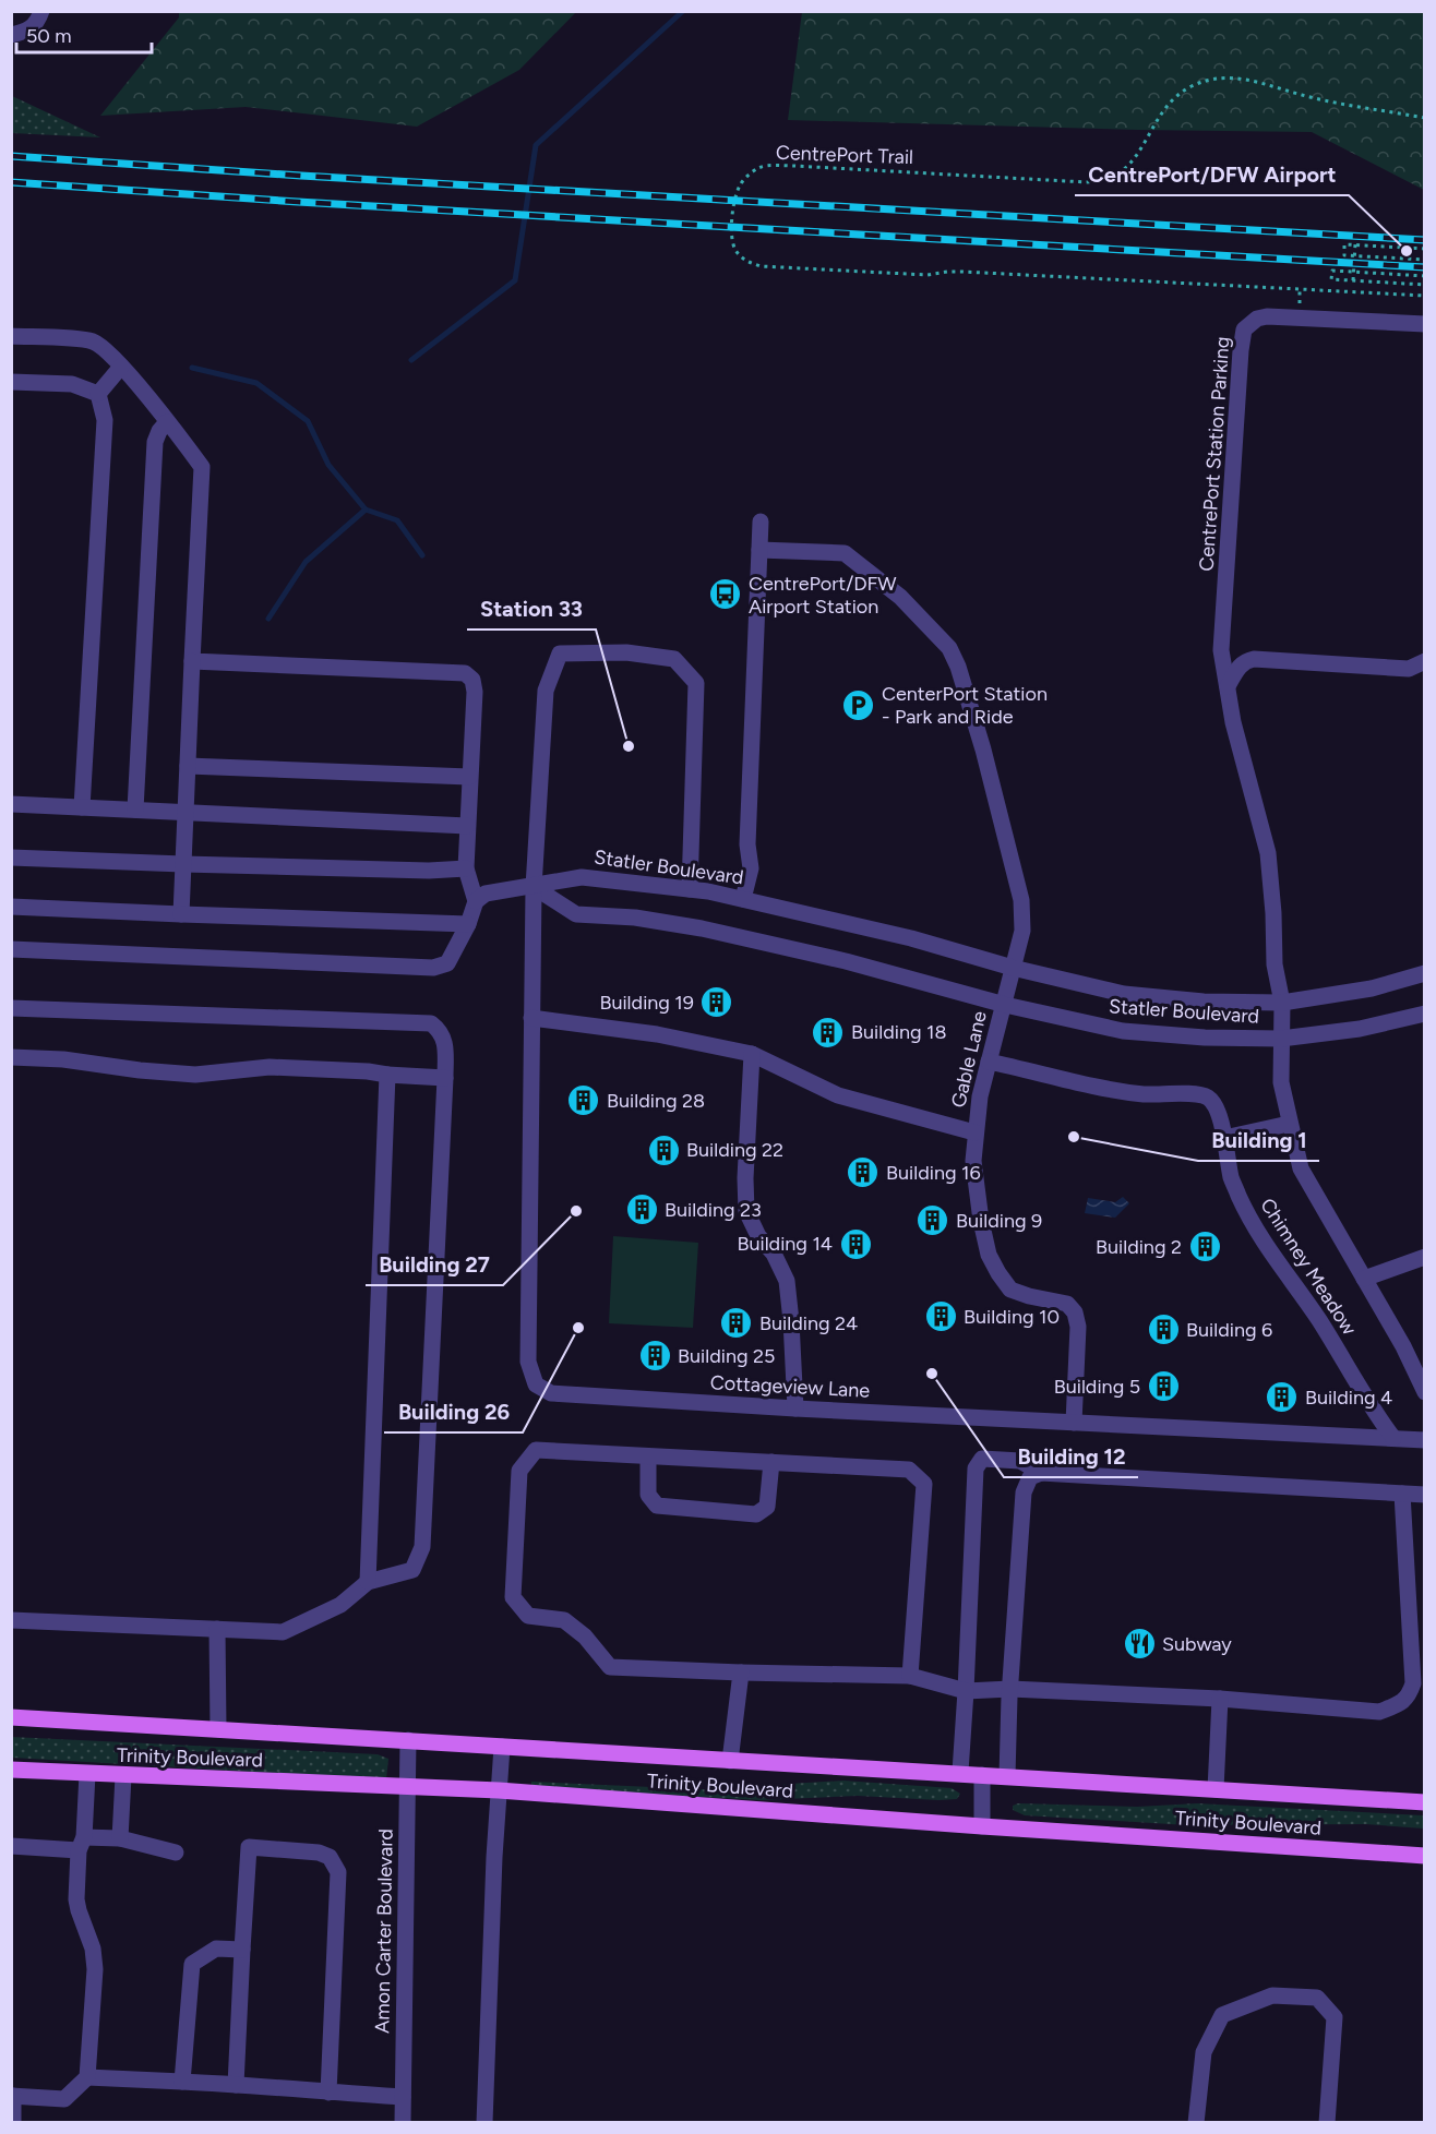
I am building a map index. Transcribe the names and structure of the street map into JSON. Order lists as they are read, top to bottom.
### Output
{
  "streets": {
    "main road": ["Trinity Boulevard"],
    "street": [
      "CentrePort Station Parking",
      "Statler Boulevard",
      "Gable Lane",
      "Chimney Meadow",
      "Cottageview Lane",
      "Amon Carter Boulevard"
    ],
    "path": ["CentrePort Trail"]
  },
  "crossings": [
    ["CentrePort Station Parking", "Statler Boulevard"],
    ["Statler Boulevard", "Gable Lane"],
    ["Statler Boulevard", "Cottageview Lane"],
    ["Gable Lane", "Chimney Meadow"],
    ["Gable Lane", "Cottageview Lane"],
    ["Chimney Meadow", "Cottageview Lane"],
    ["Trinity Boulevard", "Amon Carter Boulevard"]
  ],
  "places": {
    "other": [
      "CentrePort/DFW Airport",
      "Station 33",
      "Building 1",
      "Building 27",
      "Building 26",
      "Building 12"
    ],
    "bus stop": ["CentrePort/DFW Airport Station"],
    "parking": ["CenterPort Station - Park and Ride"],
    "building": [
      "Building 19",
      "Building 18",
      "Building 28",
      "Building 22",
      "Building 16",
      "Building 23",
      "Building 9",
      "Building 14",
      "Building 2",
      "Building 10",
      "Building 24",
      "Building 6",
      "Building 25",
      "Building 5",
      "Building 4"
    ],
    "restaurant": ["Subway"]
  },
  "scale_bar": "50 m"
}
